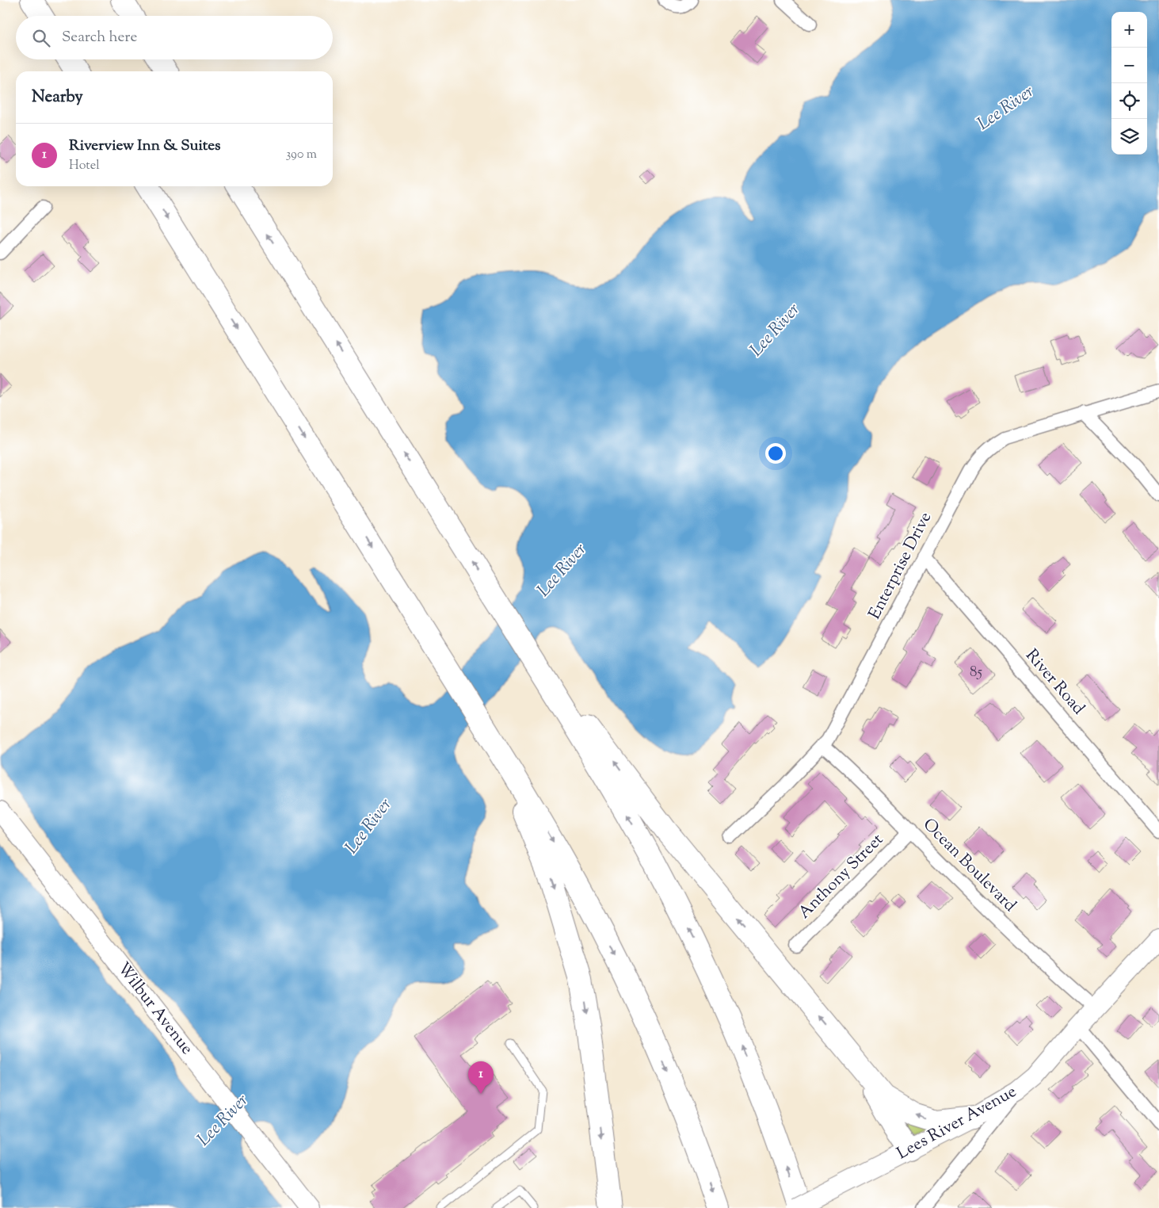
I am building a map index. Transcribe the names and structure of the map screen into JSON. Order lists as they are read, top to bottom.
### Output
{
  "streets": {
    "main road": ["Wilbur Avenue", "Lees River Avenue"],
    "street": [
      "Enterprise Drive",
      "River Road",
      "Ocean Boulevard",
      "Anthony Street"
    ]
  },
  "crossings": [
    ["Enterprise Drive", "River Road"],
    ["Enterprise Drive", "Ocean Boulevard"],
    ["Ocean Boulevard", "Anthony Street"],
    ["Ocean Boulevard", "Lees River Avenue"]
  ],
  "water": ["Lee River"],
  "house_numbers": ["85"],
  "page": {
    "map_buttons": ["+", "−"],
    "search": "Search here",
    "heading": "Nearby",
    "list": [
      {
        "mark": "1",
        "name": "Riverview Inn & Suites",
        "note": "Hotel",
        "value": "390 m"
      }
    ],
    "pins": "1"
  }
}
